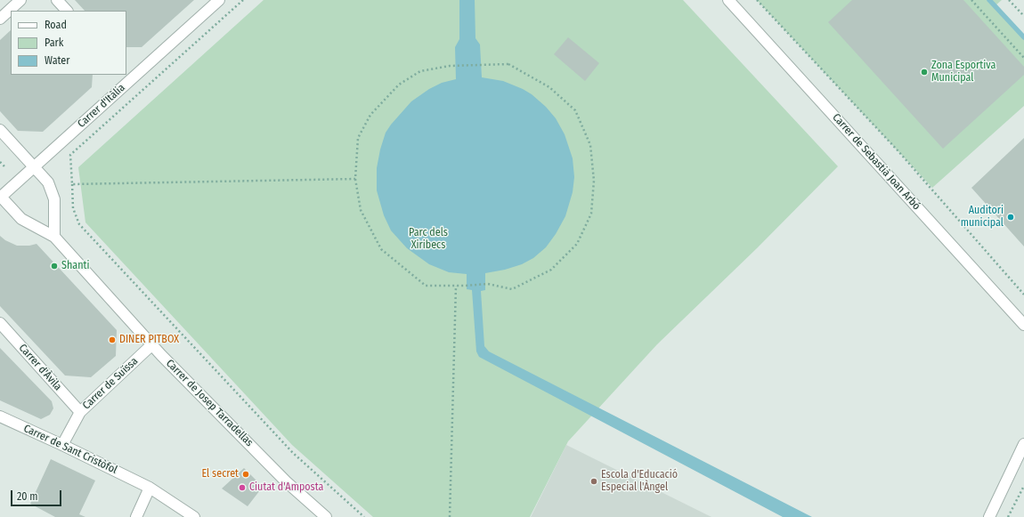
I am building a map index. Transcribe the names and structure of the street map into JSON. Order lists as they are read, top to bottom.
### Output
{
  "streets": {
    "street": [
      "Carrer d'Itàlia",
      "Carrer de Sebastià Joan Arbó",
      "Carrer d'Àvila",
      "Carrer de Suïssa",
      "Carrer de Josep Tarradellas",
      "Carrer de Sant Cristòfol"
    ]
  },
  "crossings": [
    ["Carrer d'Itàlia", "Carrer de Josep Tarradellas"],
    ["Carrer d'Àvila", "Carrer de Suïssa"],
    ["Carrer de Suïssa", "Carrer de Josep Tarradellas"],
    ["Carrer de Suïssa", "Carrer de Sant Cristòfol"]
  ],
  "parks": ["Parc dels Xiribecs"],
  "places": [
    "Zona Esportiva Municipal",
    "Auditori municipal",
    "Shanti",
    "DINER PITBOX",
    "El secret",
    "Escola d'Educació Especial l'Àngel",
    "Ciutat d'Amposta"
  ],
  "legend": ["Road", "Park", "Water"],
  "scale_bar": "20 m"
}
